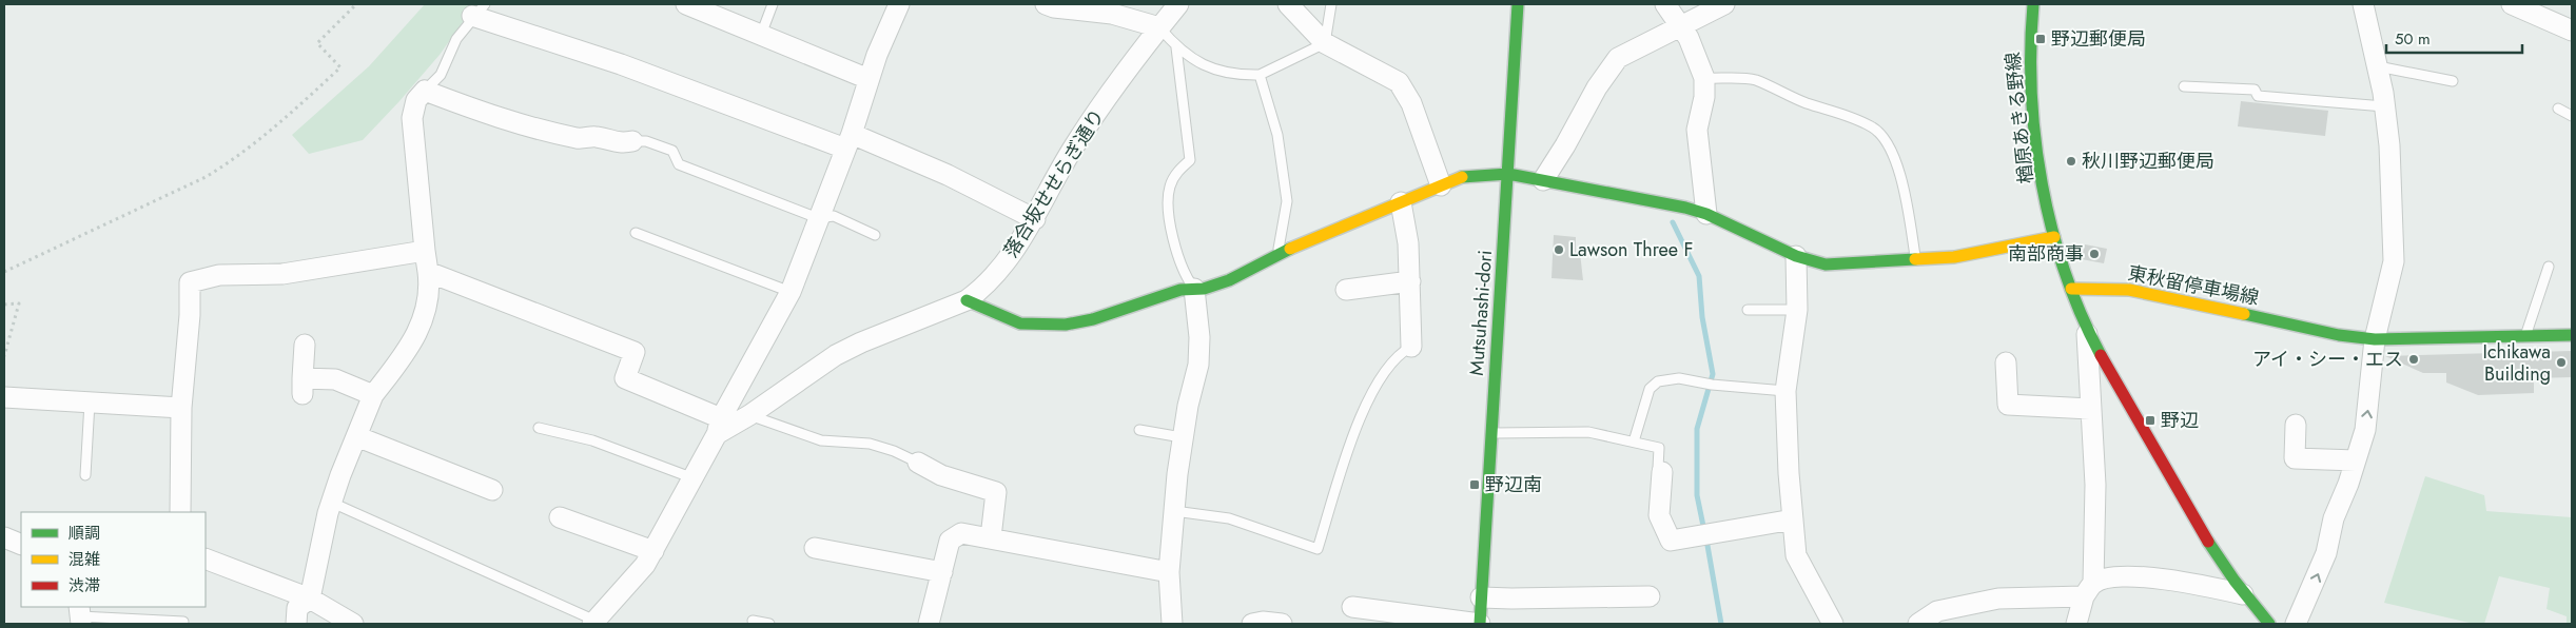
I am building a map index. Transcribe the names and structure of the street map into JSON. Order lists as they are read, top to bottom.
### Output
{
  "streets": {
    "main road": ["楢原あきる野線", "東秋留停車場線", "Mutsuhashi-dori"],
    "street": ["落合坂せせらぎ通り"]
  },
  "crossings": [
    ["楢原あきる野線", "東秋留停車場線"]
  ],
  "places": {
    "transit": ["野辺郵便局", "野辺", "野辺南"],
    "other": [
      "秋川野辺郵便局",
      "Lawson Three F",
      "南部商事",
      "アイ・シー・エス",
      "Ichikawa Building"
    ]
  },
  "legend": ["順調", "混雑", "渋滞"],
  "scale_bar": "50 m"
}
